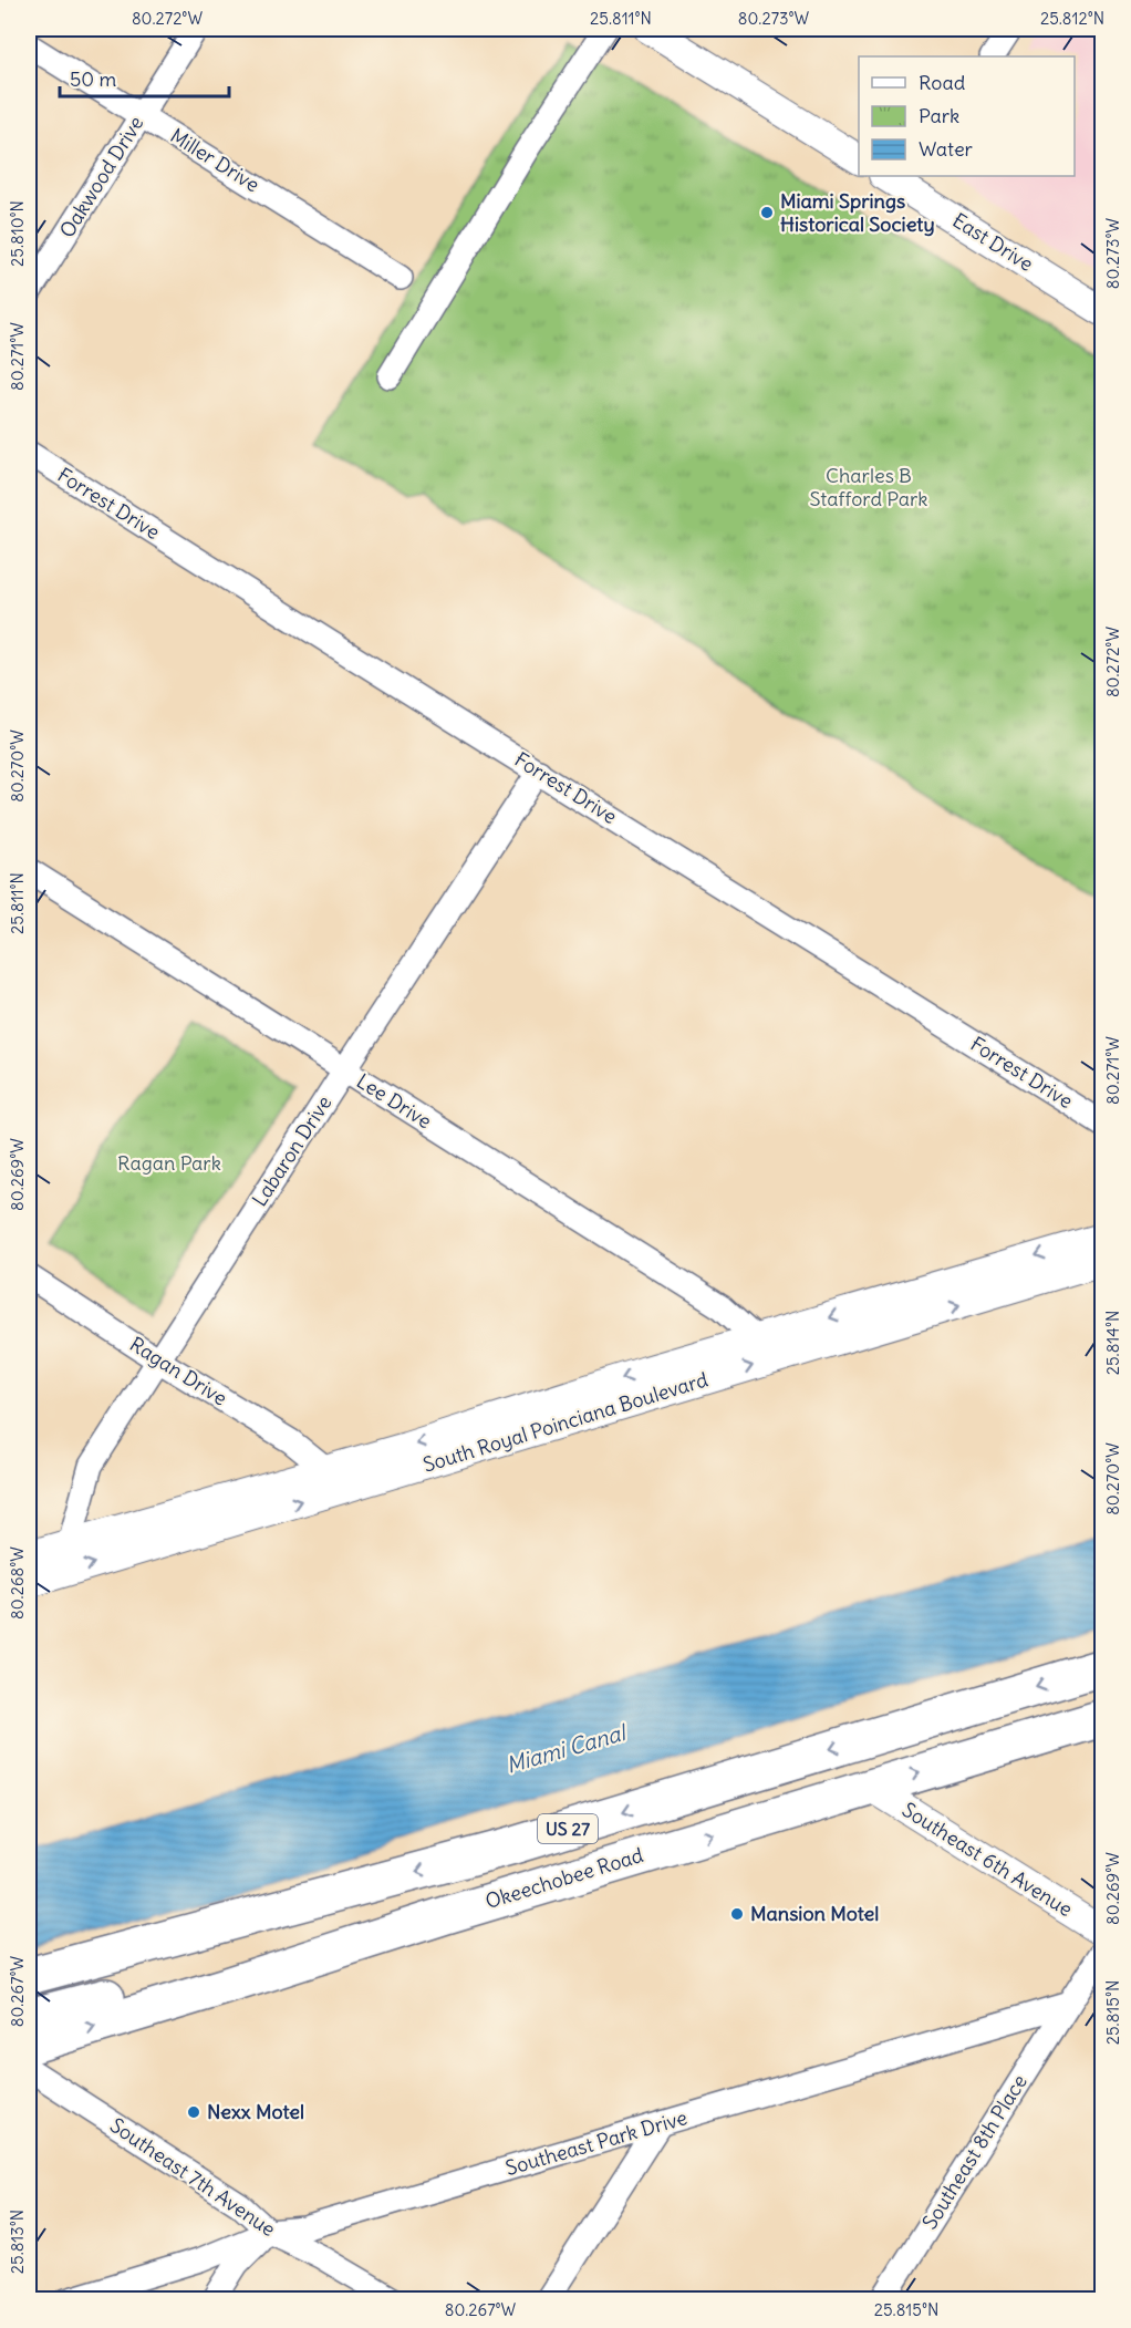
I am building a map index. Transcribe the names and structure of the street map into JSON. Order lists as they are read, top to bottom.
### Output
{
  "streets": {
    "highway": ["US 27", "Okeechobee Road"],
    "street": [
      "Miller Drive",
      "Oakwood Drive",
      "East Drive",
      "Forrest Drive",
      "Lee Drive",
      "Labaron Drive",
      "Ragan Drive",
      "South Royal Poinciana Boulevard",
      "Southeast 6th Avenue",
      "Southeast Park Drive",
      "Southeast 8th Place",
      "Southeast 7th Avenue"
    ]
  },
  "crossings": [
    ["Miller Drive", "Oakwood Drive"],
    ["Forrest Drive", "Labaron Drive"],
    ["Lee Drive", "Labaron Drive"],
    ["Lee Drive", "South Royal Poinciana Boulevard"],
    ["Labaron Drive", "Ragan Drive"],
    ["Labaron Drive", "South Royal Poinciana Boulevard"],
    ["Ragan Drive", "South Royal Poinciana Boulevard"],
    ["Southeast 6th Avenue", "Okeechobee Road"],
    ["Southeast Park Drive", "Southeast 8th Place"],
    ["Southeast Park Drive", "Southeast 7th Avenue"]
  ],
  "water": ["Miami Canal"],
  "parks": ["Charles B Stafford Park", "Ragan Park"],
  "places": ["Miami Springs Historical Society", "Mansion Motel", "Nexx Motel"],
  "legend": ["Road", "Park", "Water"],
  "scale_bar": "50 m",
  "coordinates": [
    "80.272°W",
    "25.811°N",
    "80.273°W",
    "25.812°N",
    "25.810°N",
    "80.271°W",
    "80.270°W",
    "80.269°W",
    "25.814°N",
    "80.268°W",
    "80.267°W",
    "25.815°N",
    "25.813°N"
  ]
}
